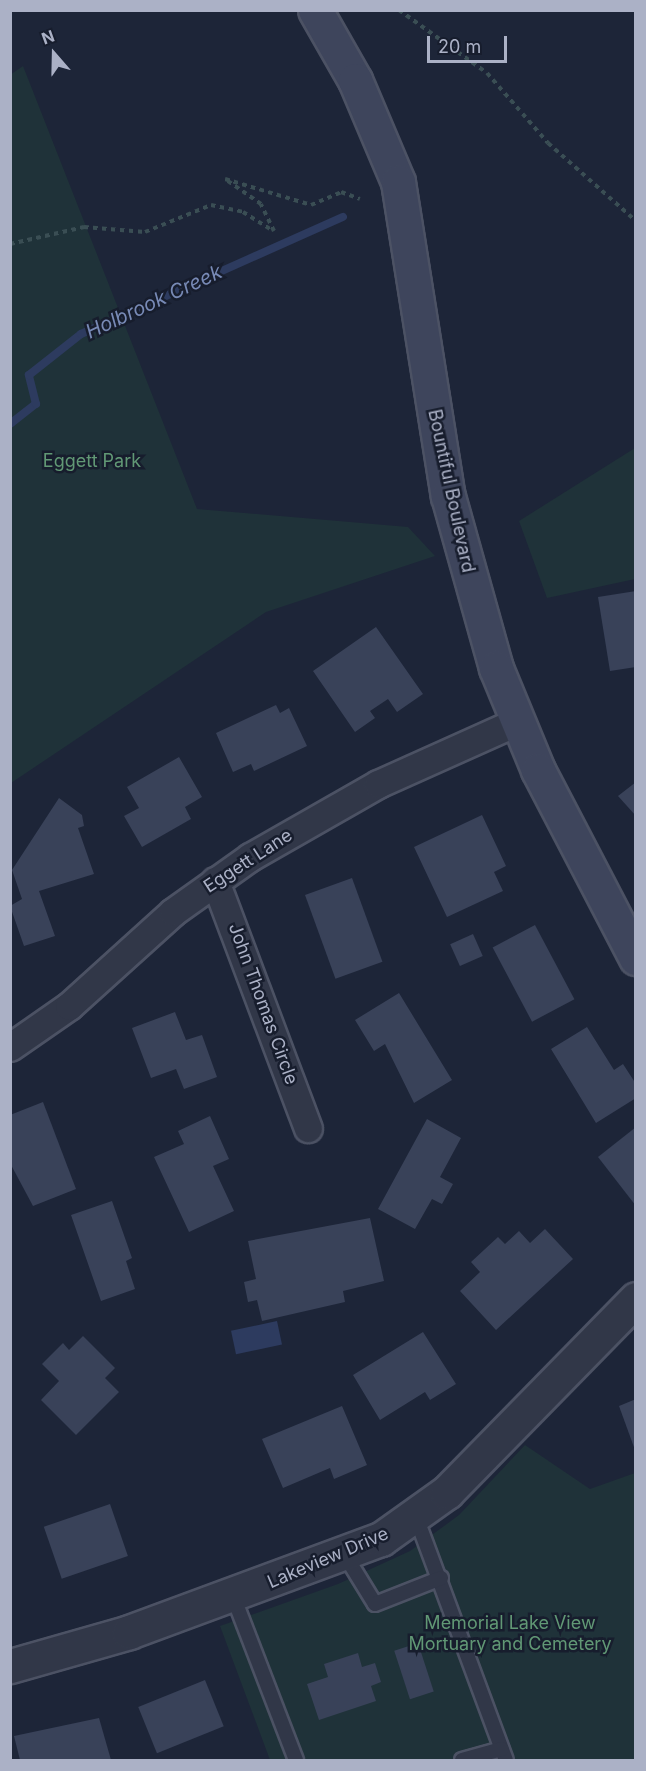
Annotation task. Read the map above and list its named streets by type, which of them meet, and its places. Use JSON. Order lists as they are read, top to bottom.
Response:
{
  "streets": {
    "main road": ["Bountiful Boulevard"],
    "street": ["Eggett Lane", "John Thomas Circle", "Lakeview Drive"]
  },
  "crossings": [
    ["Bountiful Boulevard", "Eggett Lane"],
    ["Eggett Lane", "John Thomas Circle"]
  ],
  "water": ["Holbrook Creek"],
  "parks": ["Eggett Park", "Memorial Lake View Mortuary and Cemetery"],
  "scale_bar": "20 m",
  "north": "top"
}
